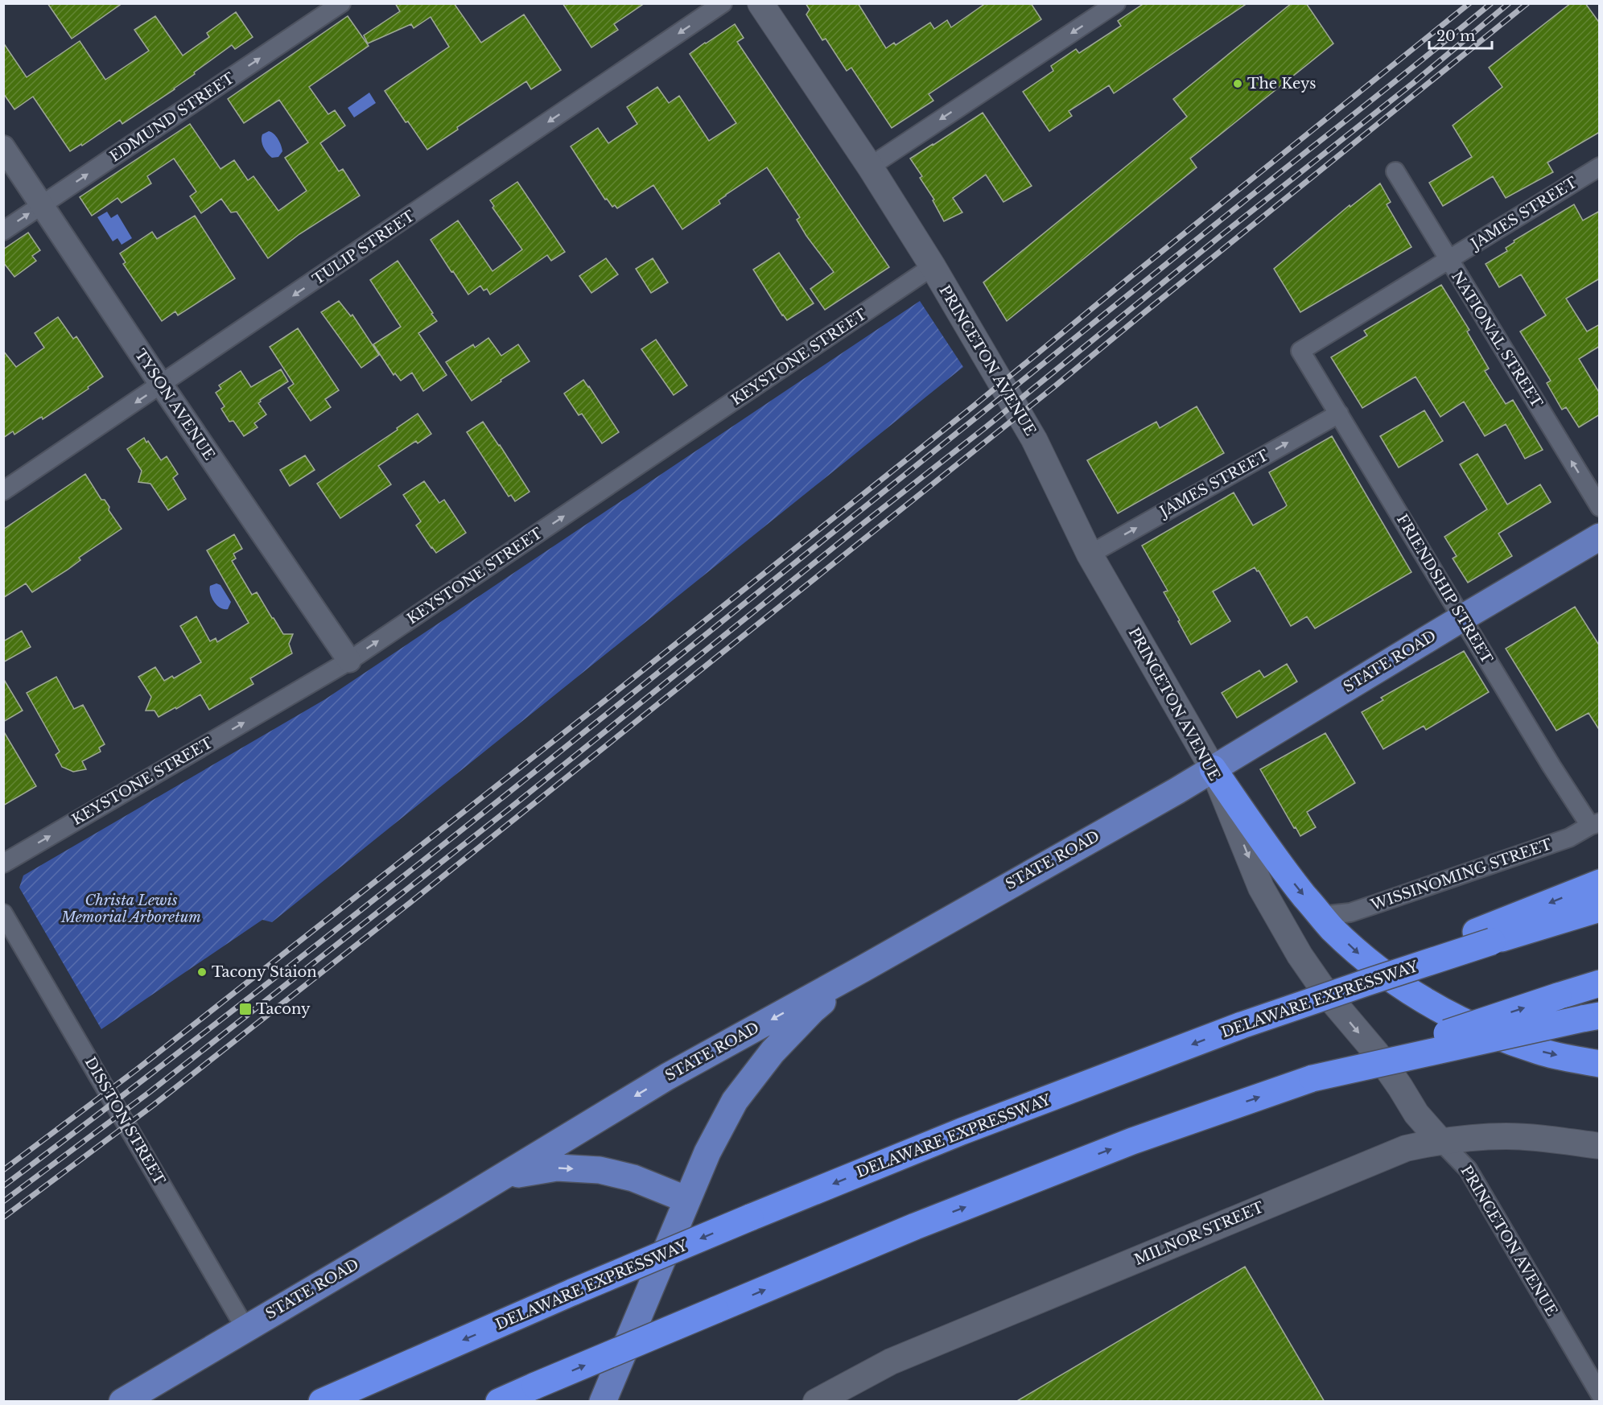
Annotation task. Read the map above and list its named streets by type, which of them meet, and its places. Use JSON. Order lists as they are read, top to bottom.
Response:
{
  "streets": {
    "highway": ["DELAWARE EXPRESSWAY"],
    "main road": ["PRINCETON AVENUE", "STATE ROAD", "MILNOR STREET"],
    "street": [
      "EDMUND STREET",
      "JAMES STREET",
      "TULIP STREET",
      "NATIONAL STREET",
      "KEYSTONE STREET",
      "TYSON AVENUE",
      "FRIENDSHIP STREET",
      "WISSINOMING STREET",
      "DISSTON STREET"
    ]
  },
  "crossings": [
    ["EDMUND STREET", "TYSON AVENUE"],
    ["JAMES STREET", "NATIONAL STREET"],
    ["JAMES STREET", "PRINCETON AVENUE"],
    ["JAMES STREET", "FRIENDSHIP STREET"],
    ["TULIP STREET", "TYSON AVENUE"],
    ["KEYSTONE STREET", "PRINCETON AVENUE"],
    ["KEYSTONE STREET", "TYSON AVENUE"],
    ["PRINCETON AVENUE", "STATE ROAD"],
    ["PRINCETON AVENUE", "MILNOR STREET"],
    ["FRIENDSHIP STREET", "STATE ROAD"],
    ["FRIENDSHIP STREET", "WISSINOMING STREET"],
    ["STATE ROAD", "DISSTON STREET"]
  ],
  "one_way": [
    "EDMUND STREET",
    "JAMES STREET",
    "TULIP STREET",
    "NATIONAL STREET",
    "KEYSTONE STREET"
  ],
  "parks": ["Christa Lewis Memorial Arboretum"],
  "places": {
    "other": ["The Keys", "Tacony Staion"],
    "transit": ["Tacony"]
  },
  "scale_bar": "20 m"
}
